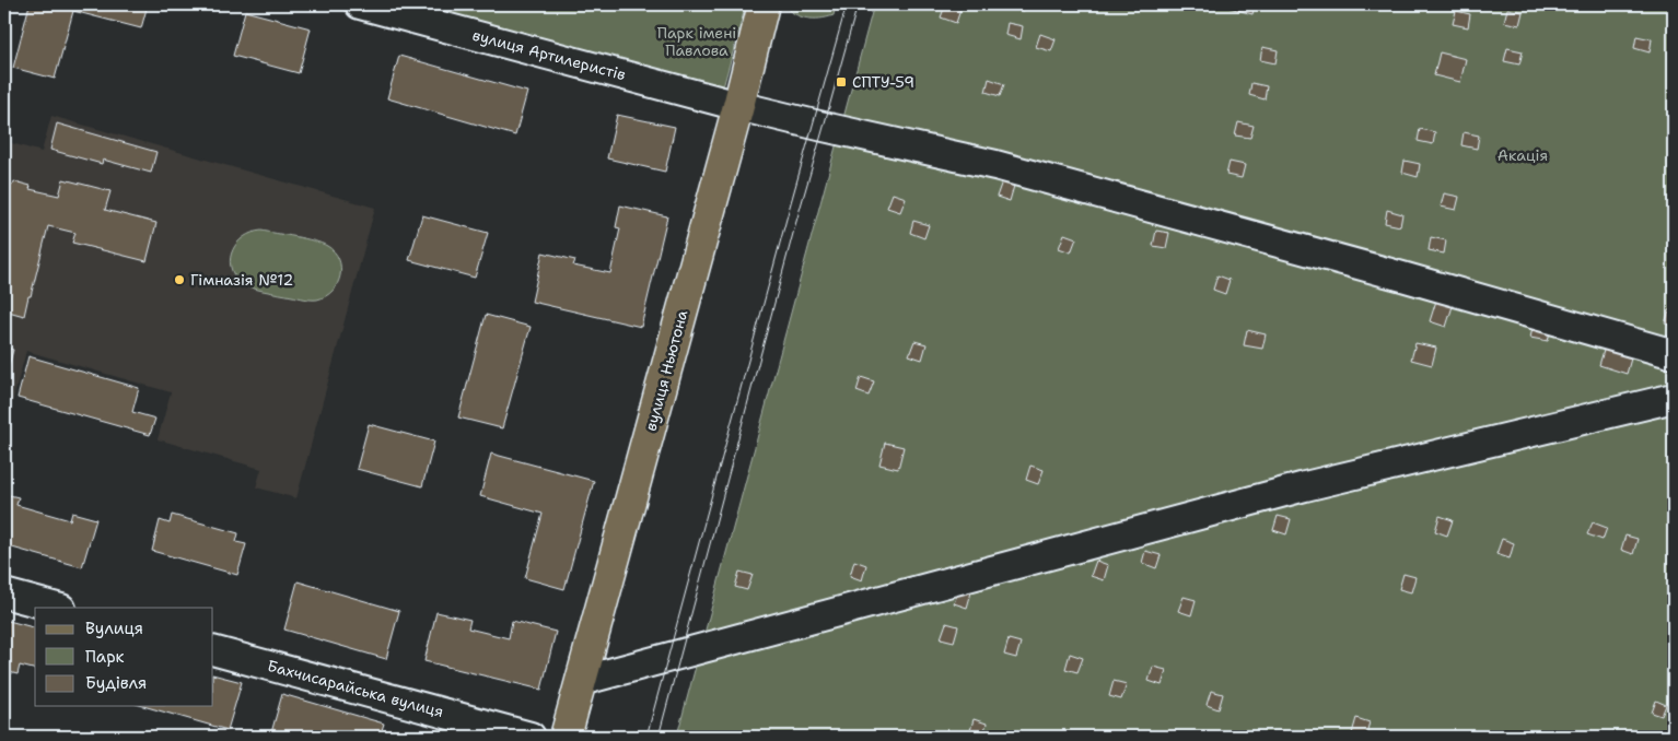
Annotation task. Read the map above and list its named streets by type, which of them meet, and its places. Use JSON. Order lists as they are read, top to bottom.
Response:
{
  "streets": {
    "main road": ["вулиця Ньютона"],
    "street": ["вулиця Артилеристів", "Бахчисарайська вулиця"]
  },
  "crossings": [
    ["вулиця Артилеристів", "вулиця Ньютона"]
  ],
  "parks": ["Парк імені Павлова", "Акація"],
  "places": {
    "transit": ["СПТУ-59"],
    "other": ["Гімназія №12"]
  },
  "legend": ["Вулиця", "Парк", "Будівля"]
}
